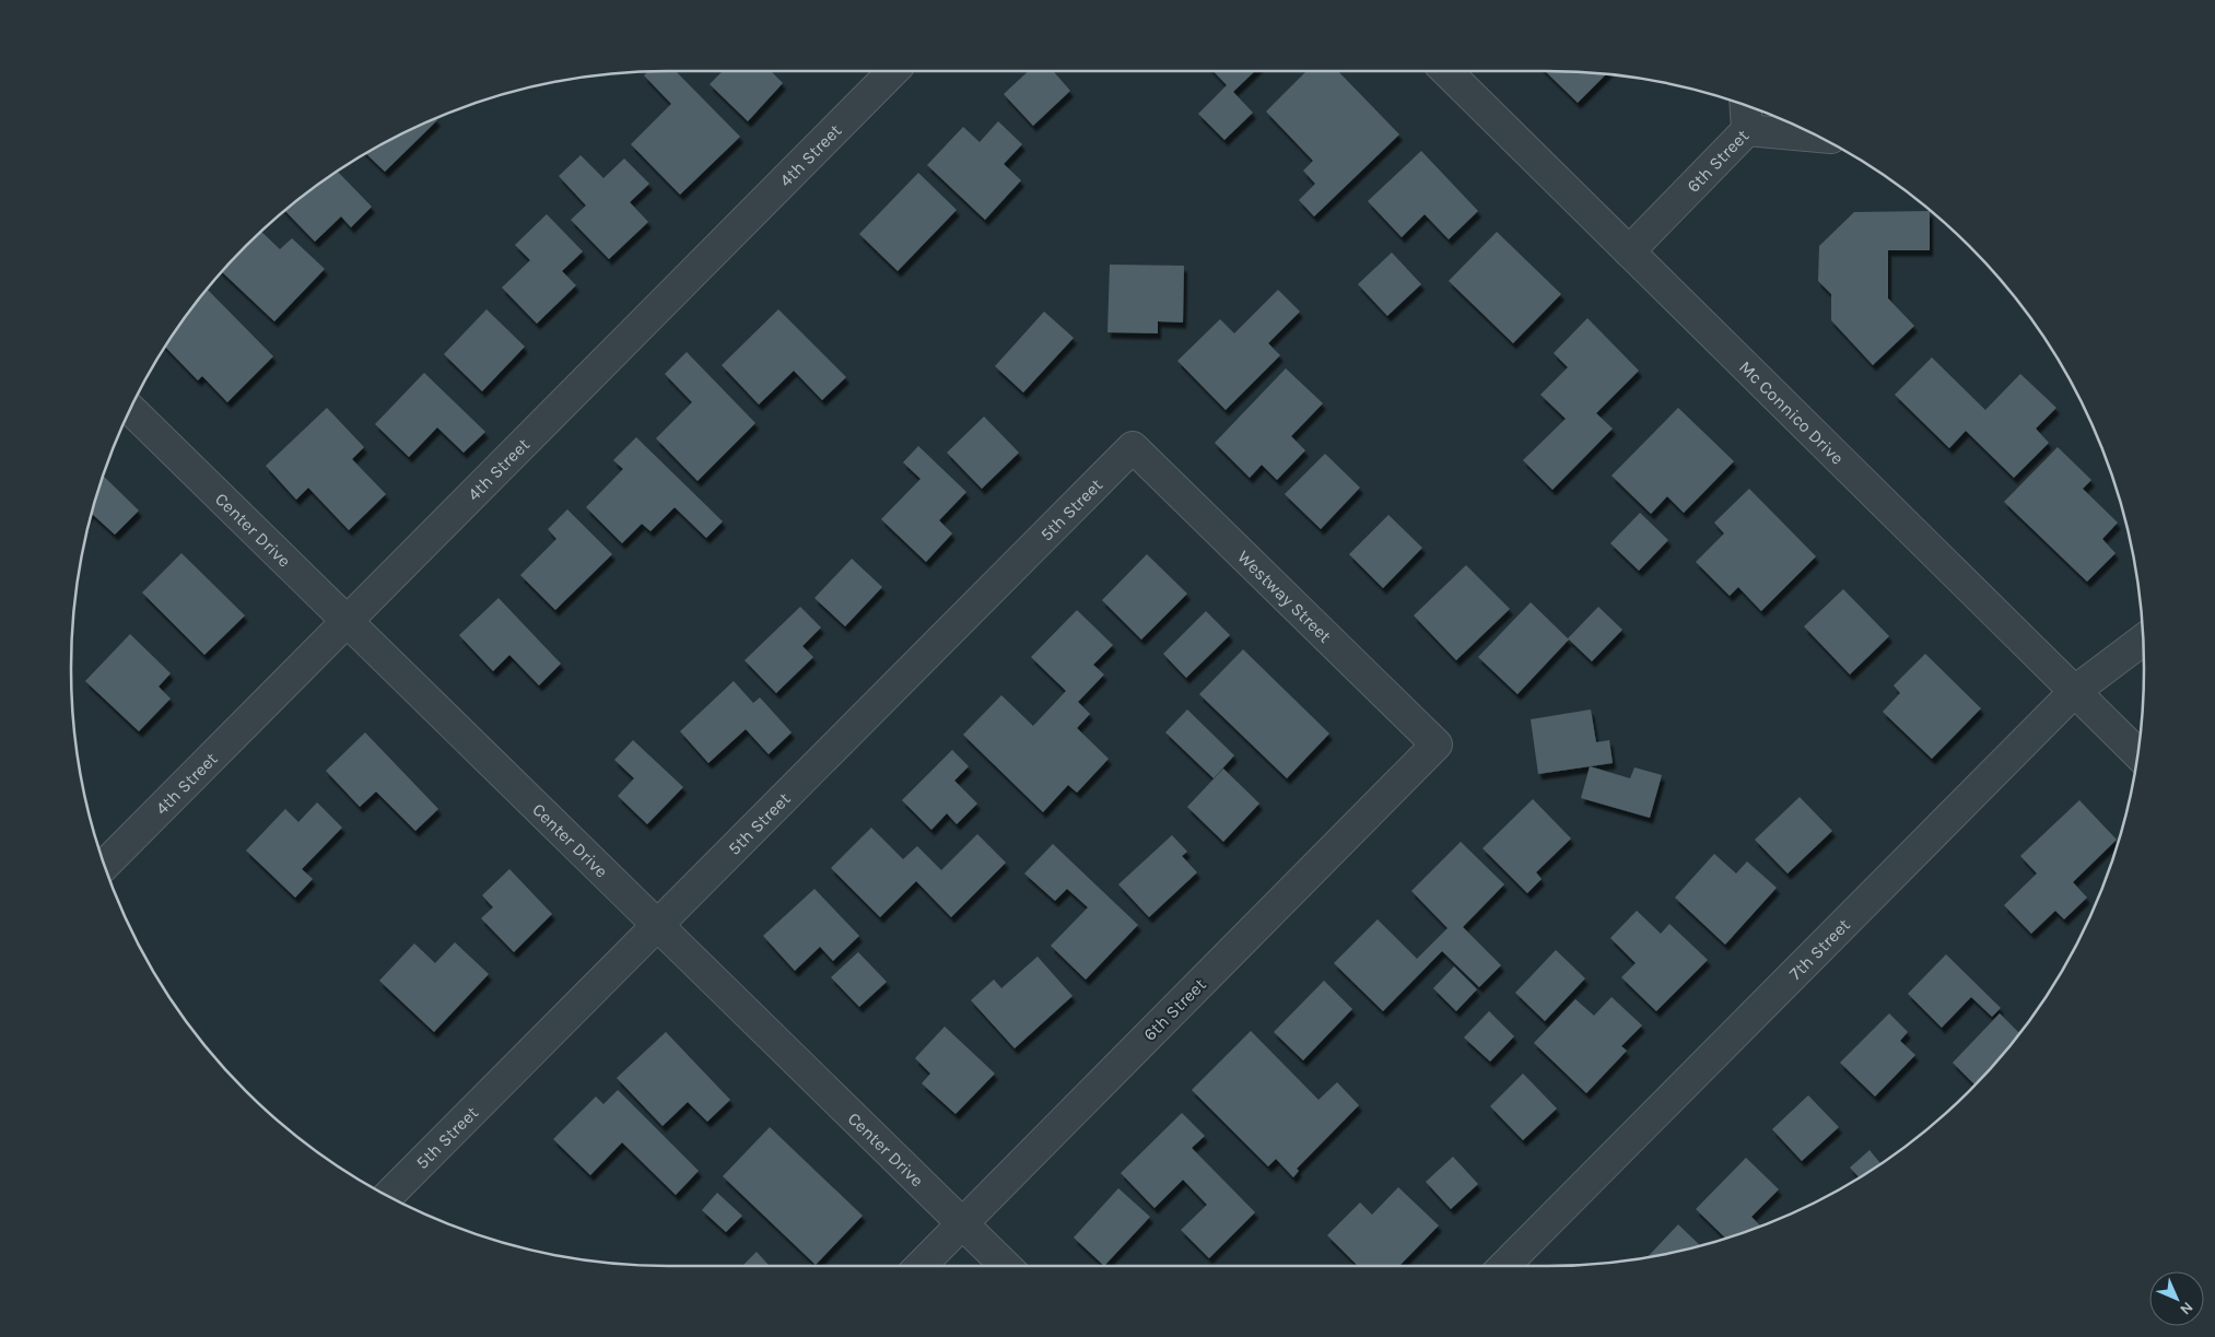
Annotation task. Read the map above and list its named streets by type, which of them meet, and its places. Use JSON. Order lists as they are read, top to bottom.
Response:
{
  "streets": {
    "street": [
      "4th Street",
      "6th Street",
      "Mc Connico Drive",
      "5th Street",
      "Center Drive",
      "Westway Street",
      "7th Street"
    ]
  },
  "crossings": [
    ["4th Street", "Center Drive"],
    ["6th Street", "Mc Connico Drive"],
    ["6th Street", "Center Drive"],
    ["6th Street", "Westway Street"],
    ["Mc Connico Drive", "7th Street"],
    ["5th Street", "Center Drive"],
    ["5th Street", "Westway Street"]
  ],
  "north": "bottom right"
}
